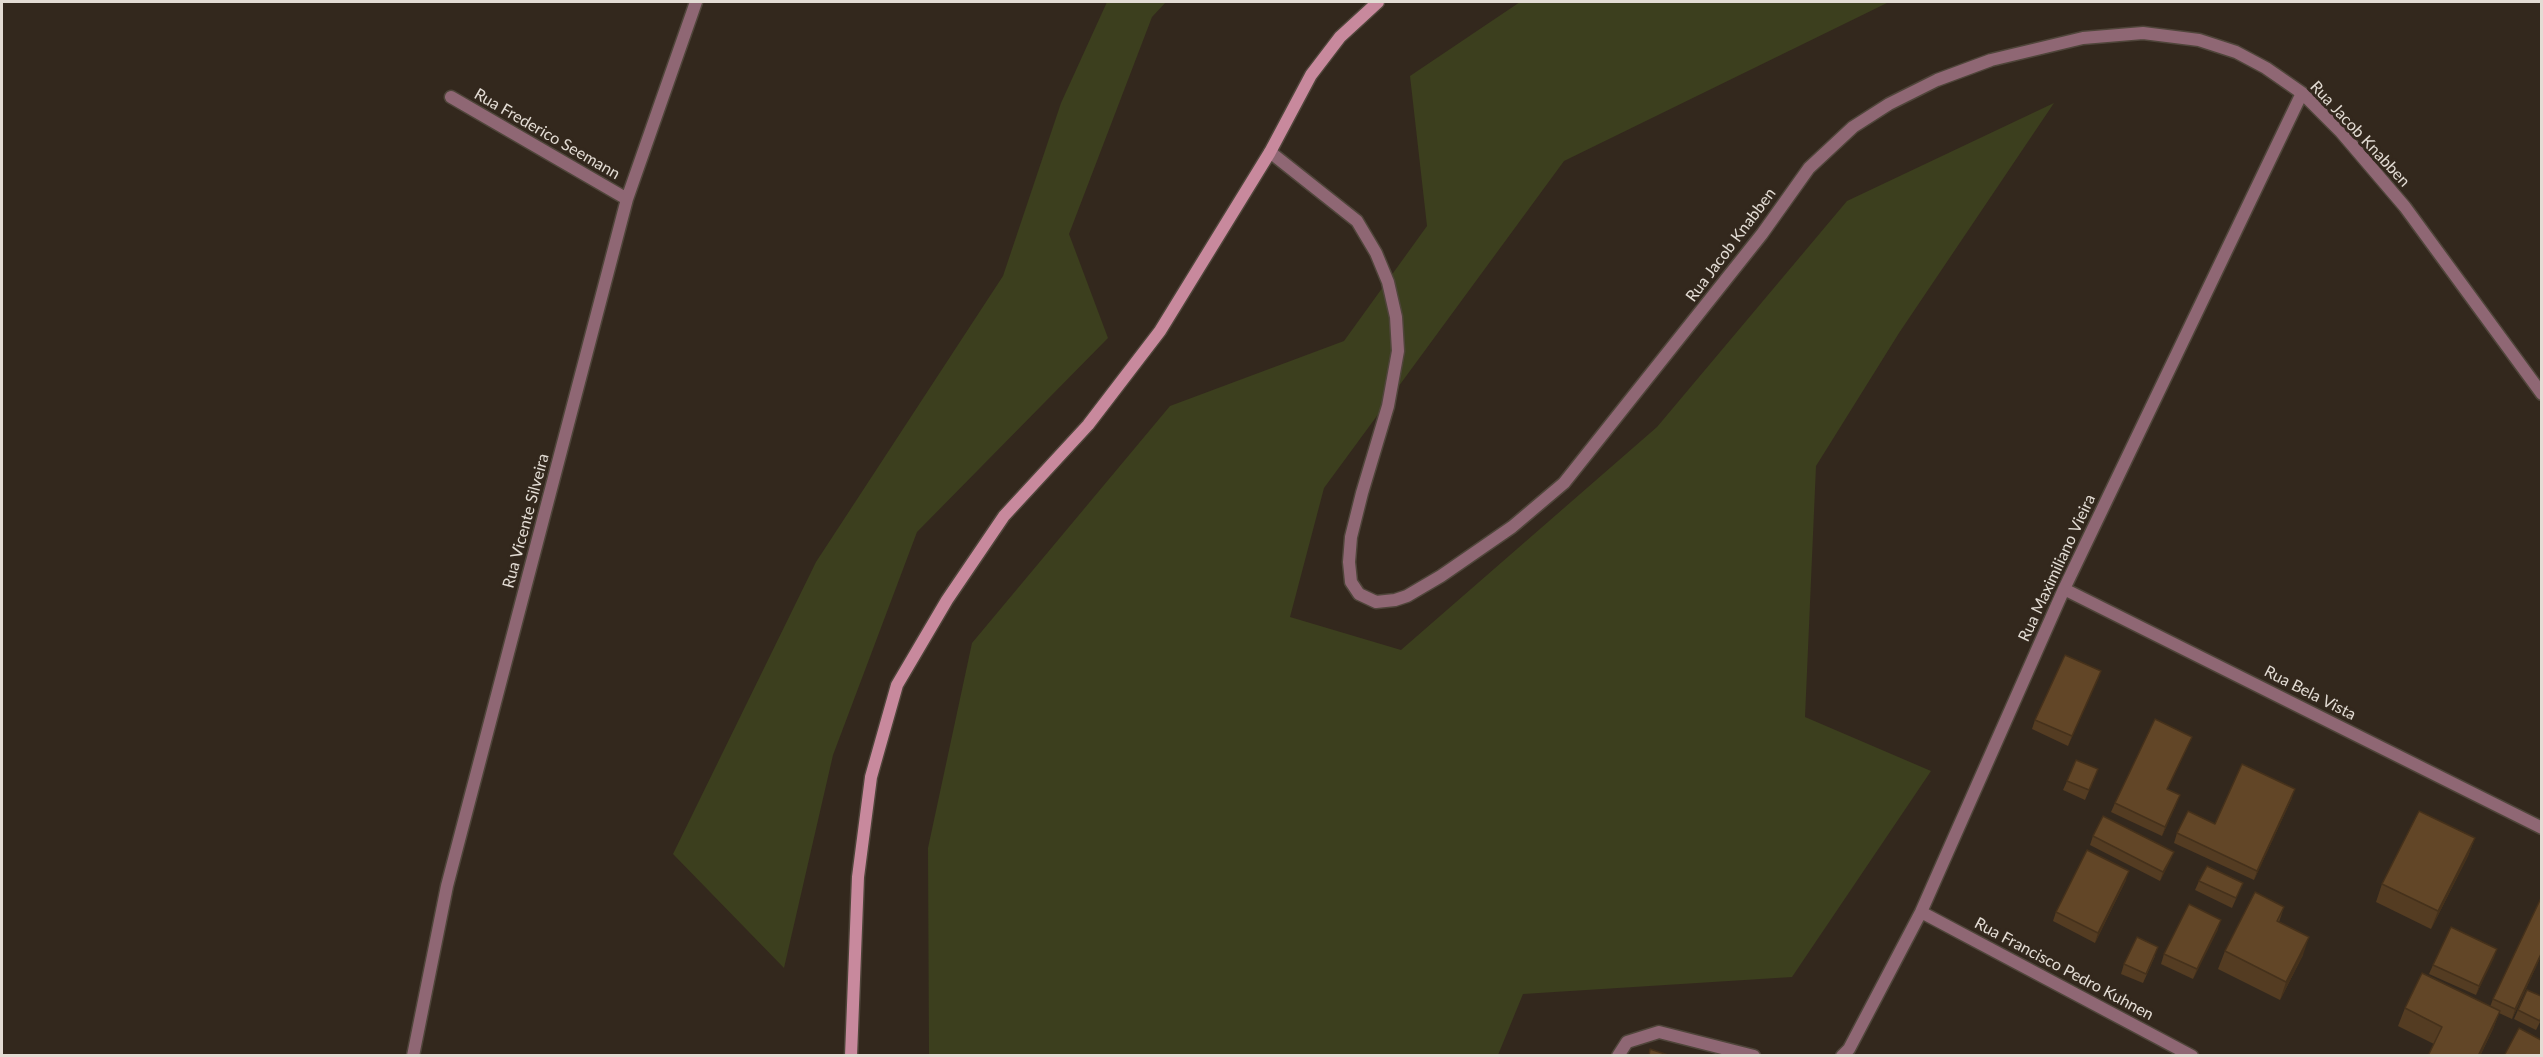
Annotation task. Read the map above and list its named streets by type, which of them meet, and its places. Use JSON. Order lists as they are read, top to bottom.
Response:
{
  "streets": {
    "street": [
      "Rua Frederico Seemann",
      "Rua Jacob Knabben",
      "Rua Vicente Silveira",
      "Rua Maximiliano Vieira",
      "Rua Bela Vista",
      "Rua Francisco Pedro Kuhnen"
    ]
  },
  "crossings": [
    ["Rua Frederico Seemann", "Rua Vicente Silveira"],
    ["Rua Jacob Knabben", "Rua Maximiliano Vieira"],
    ["Rua Maximiliano Vieira", "Rua Bela Vista"],
    ["Rua Maximiliano Vieira", "Rua Francisco Pedro Kuhnen"]
  ]
}
